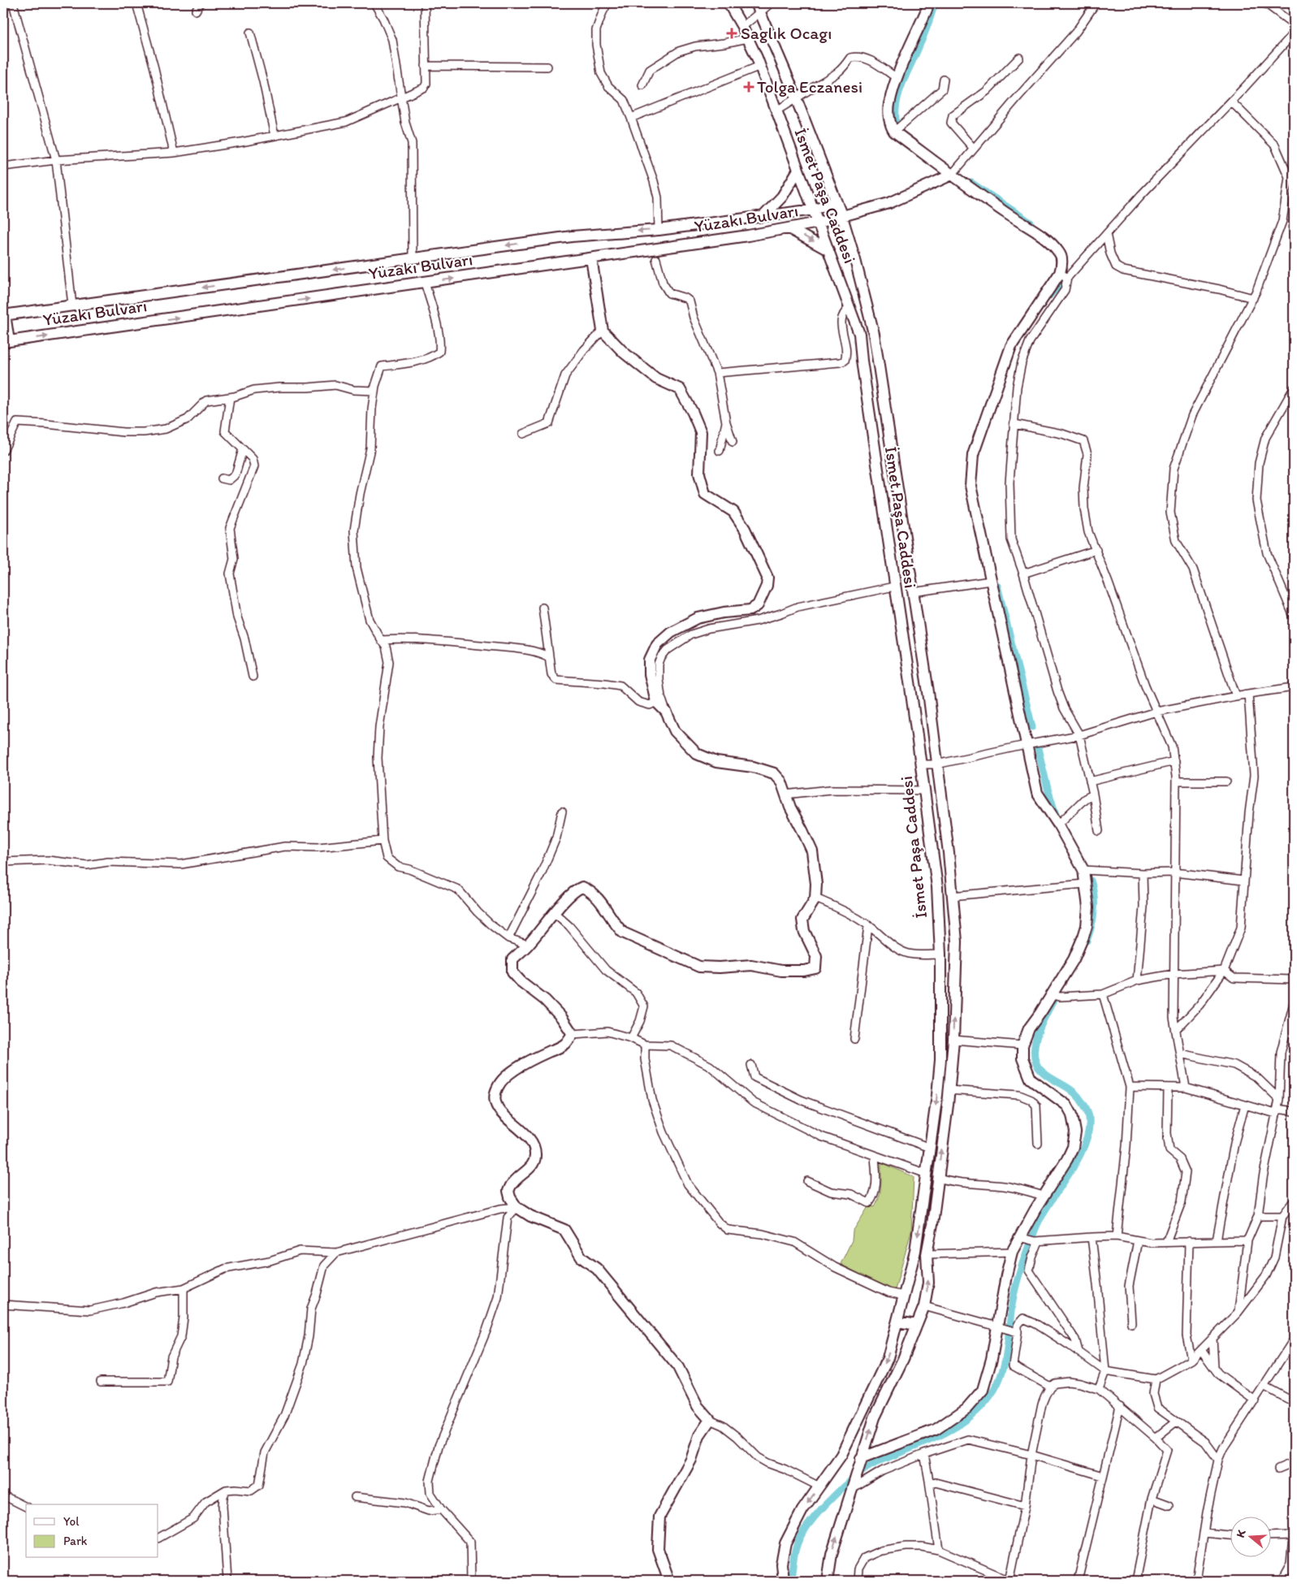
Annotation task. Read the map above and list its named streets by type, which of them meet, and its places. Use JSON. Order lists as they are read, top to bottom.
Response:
{
  "streets": {
    "main road": ["İsmet Paşa Caddesi", "Yüzakı Bulvarı"]
  },
  "crossings": [
    ["İsmet Paşa Caddesi", "Yüzakı Bulvarı"]
  ],
  "places": {
    "health": ["Saglık Ocagı", "Tolga Eczanesi"]
  },
  "legend": ["Yol", "Park"],
  "north": "left"
}
